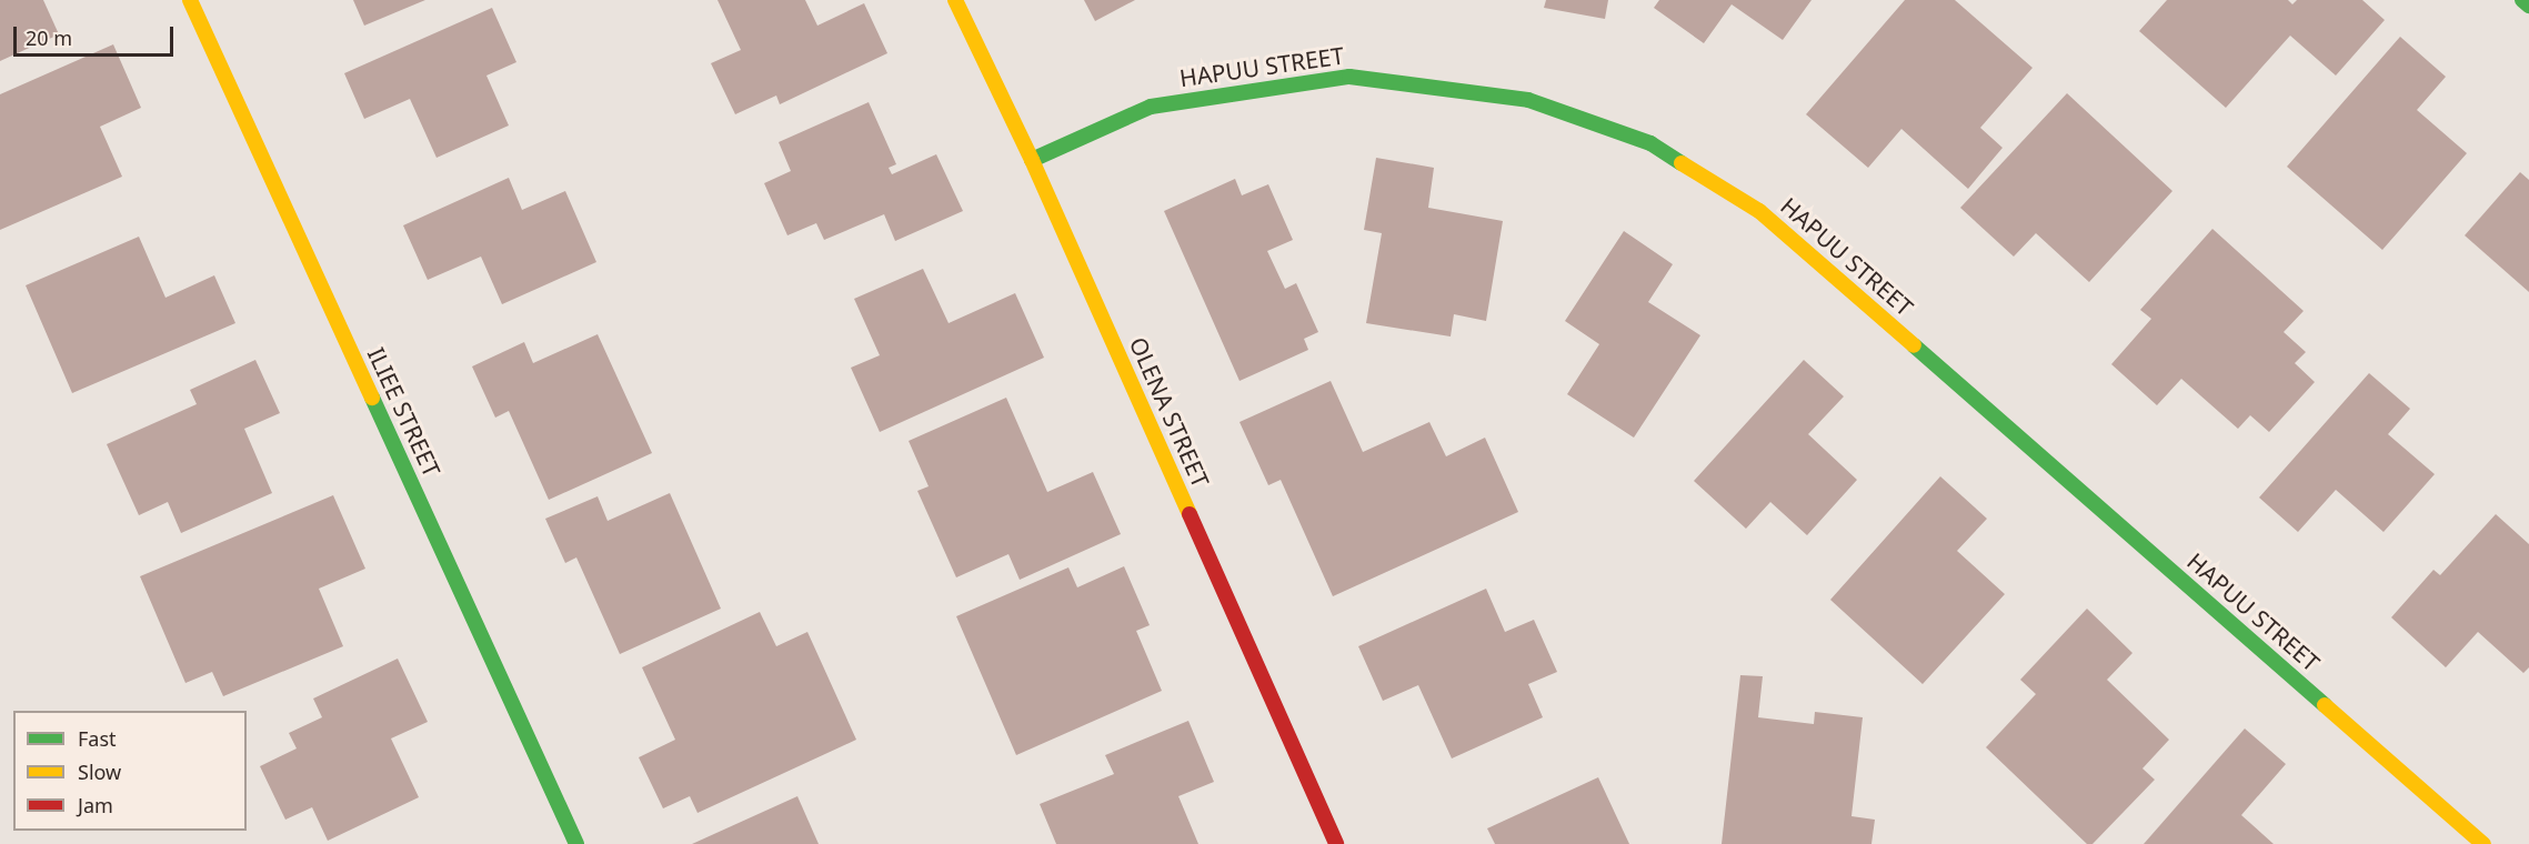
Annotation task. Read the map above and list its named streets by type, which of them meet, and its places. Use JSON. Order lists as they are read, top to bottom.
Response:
{
  "streets": {
    "street": ["HAPUU STREET", "ILIEE STREET", "OLENA STREET"]
  },
  "crossings": [
    ["HAPUU STREET", "OLENA STREET"]
  ],
  "legend": ["Fast", "Slow", "Jam"],
  "scale_bar": "20 m"
}
